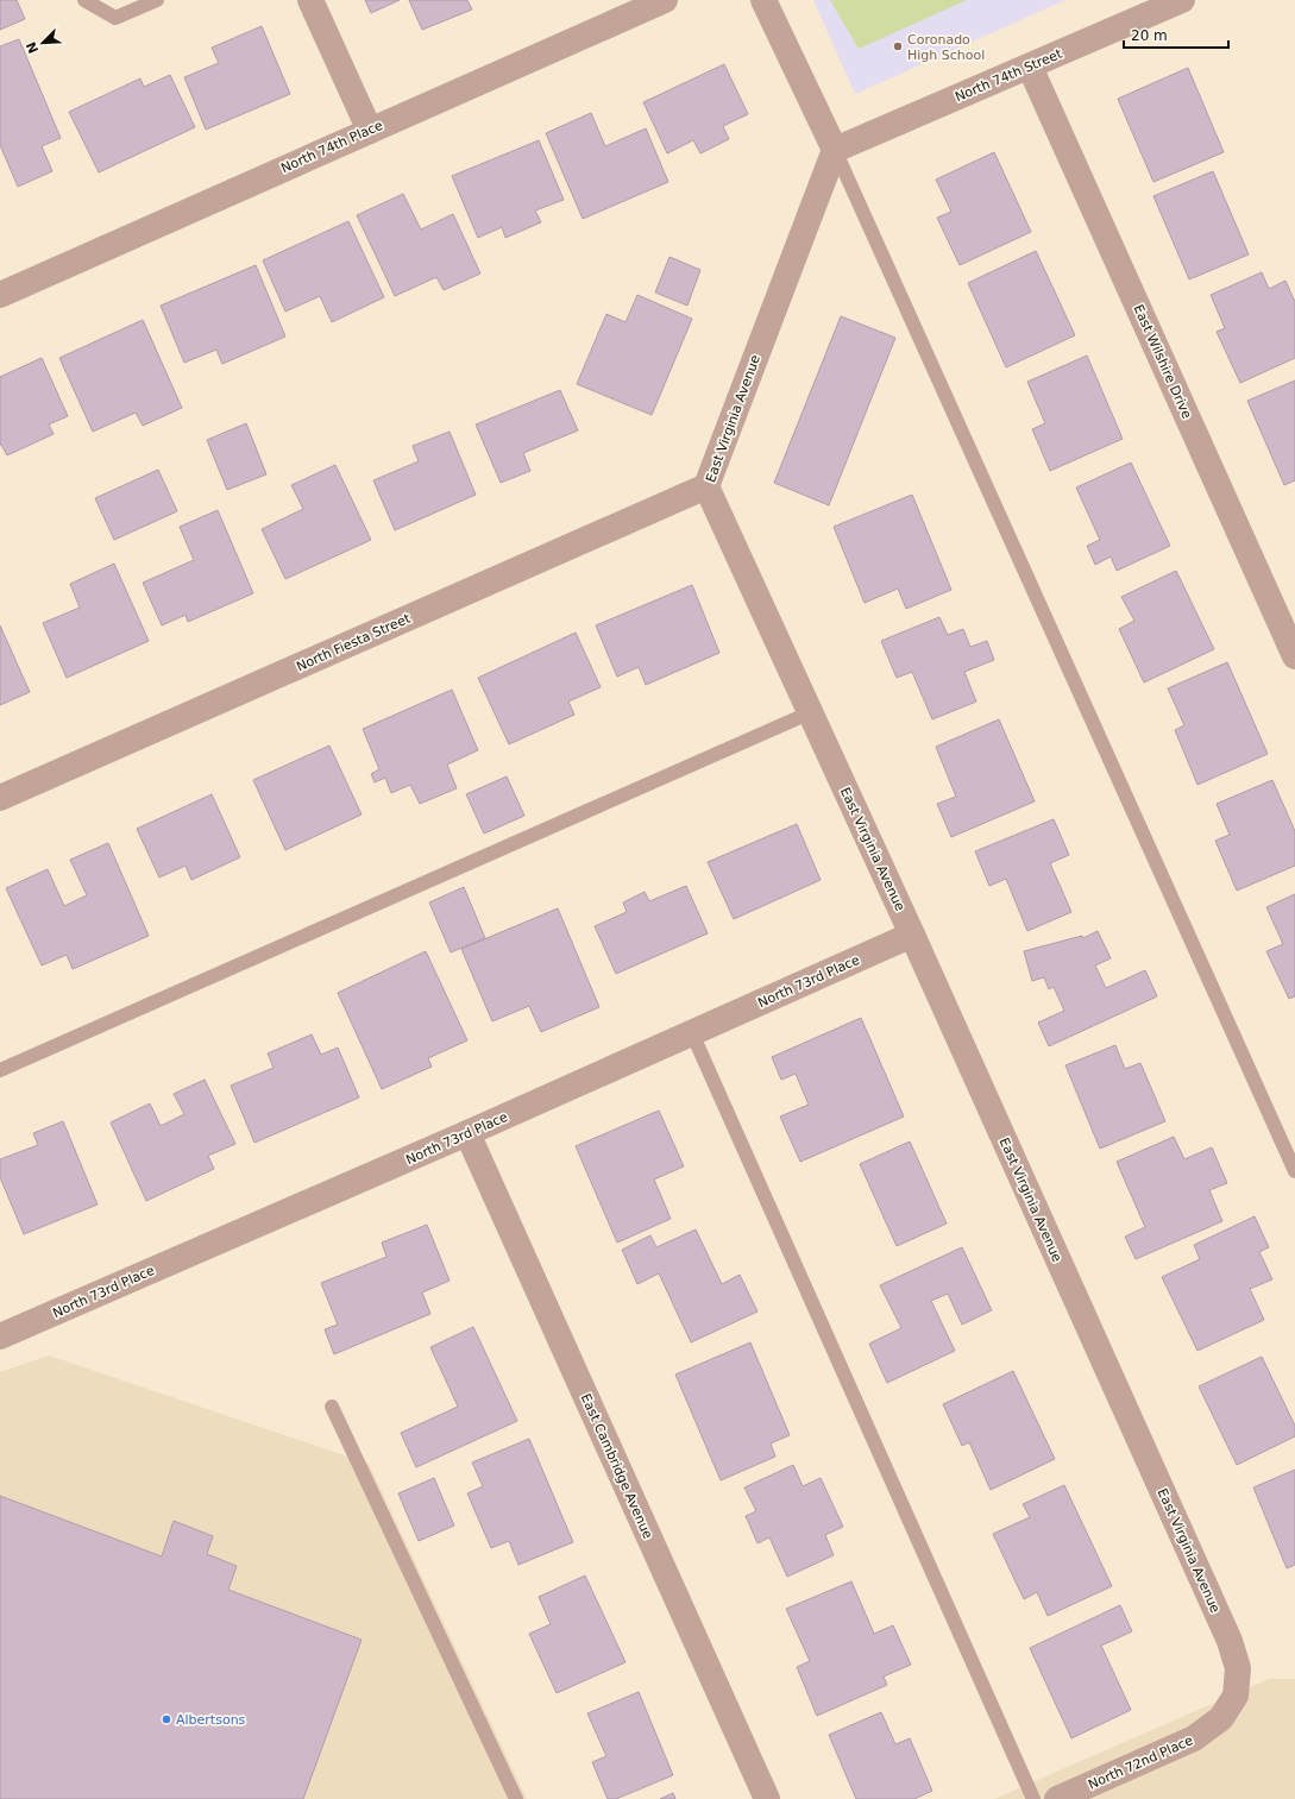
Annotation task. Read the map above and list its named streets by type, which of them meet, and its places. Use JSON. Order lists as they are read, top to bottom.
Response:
{
  "streets": {
    "street": [
      "North 74th Street",
      "North 74th Place",
      "East Wilshire Drive",
      "East Virginia Avenue",
      "North Fiesta Street",
      "North 73rd Place",
      "East Cambridge Avenue",
      "North 72nd Place"
    ]
  },
  "crossings": [
    ["North 74th Street", "East Wilshire Drive"],
    ["North 74th Street", "East Virginia Avenue"],
    ["East Virginia Avenue", "North Fiesta Street"],
    ["East Virginia Avenue", "North 73rd Place"],
    ["East Virginia Avenue", "North 72nd Place"],
    ["North 73rd Place", "East Cambridge Avenue"]
  ],
  "places": ["Coronado High School", "Albertsons"],
  "scale_bar": "20 m",
  "north": "bottom left"
}
